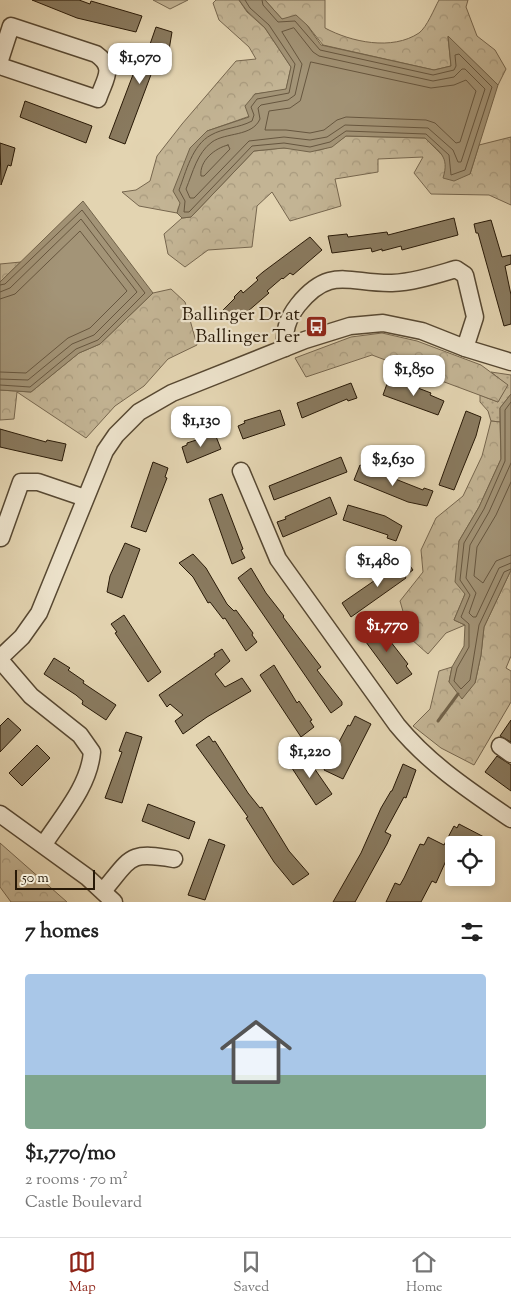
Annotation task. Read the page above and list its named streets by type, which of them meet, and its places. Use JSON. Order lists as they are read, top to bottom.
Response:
{
  "places": {
    "bus stop": ["Ballinger Dr at Ballinger Ter"]
  },
  "scale_bar": "50 m",
  "page": {
    "price": [
      "$1,070",
      "$1,850",
      "$1,130",
      "$2,630",
      "$1,480",
      "$1,770",
      "$1,220"
    ],
    "scale": "50 m",
    "heading": "7 homes",
    "list": [
      {
        "name": "$1,770/mo",
        "note": "2 rooms · 70 m² · Castle Boulevard"
      }
    ],
    "tabs": ["Map", "Saved", "Home"]
  }
}
